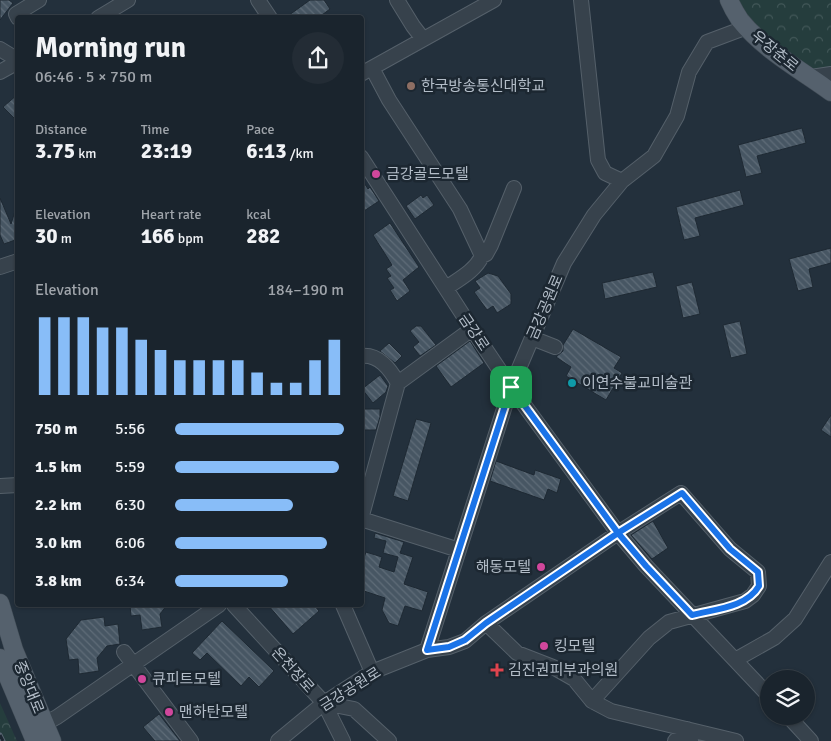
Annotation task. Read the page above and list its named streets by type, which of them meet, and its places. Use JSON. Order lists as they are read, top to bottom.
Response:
{
  "streets": {
    "main road": ["우장춘로", "중앙대로"],
    "street": ["금강공원로", "금강로", "온천장로"]
  },
  "crossings": [
    ["우장춘로", "금강공원로"],
    ["금강공원로", "금강로"],
    ["금강공원로", "온천장로"]
  ],
  "places": {
    "other": [
      "한국방송통신대학교",
      "금강골드모텔",
      "이연수불교미술관",
      "해동모텔",
      "킹모텔",
      "큐피트모텔",
      "맨하탄모텔"
    ],
    "health": ["김진권피부과의원"]
  },
  "page": {
    "heading": ["Morning run", "06:46 · 5 × 750 m"],
    "stats": [
      ["Distance", "3.75 km"],
      ["Time", "23:19"],
      ["Pace", "6:13 /km"],
      ["Elevation", "30 m"],
      ["Heart rate", "166 bpm"],
      ["kcal", "282"]
    ],
    "chart": ["Elevation", "184–190 m"],
    "list": [
      {
        "name": "750 m",
        "note": "5:56"
      },
      {
        "name": "1.5 km",
        "note": "5:59"
      },
      {
        "name": "2.2 km",
        "note": "6:30"
      },
      {
        "name": "3.0 km",
        "note": "6:06"
      },
      {
        "name": "3.8 km",
        "note": "6:34"
      }
    ]
  }
}
